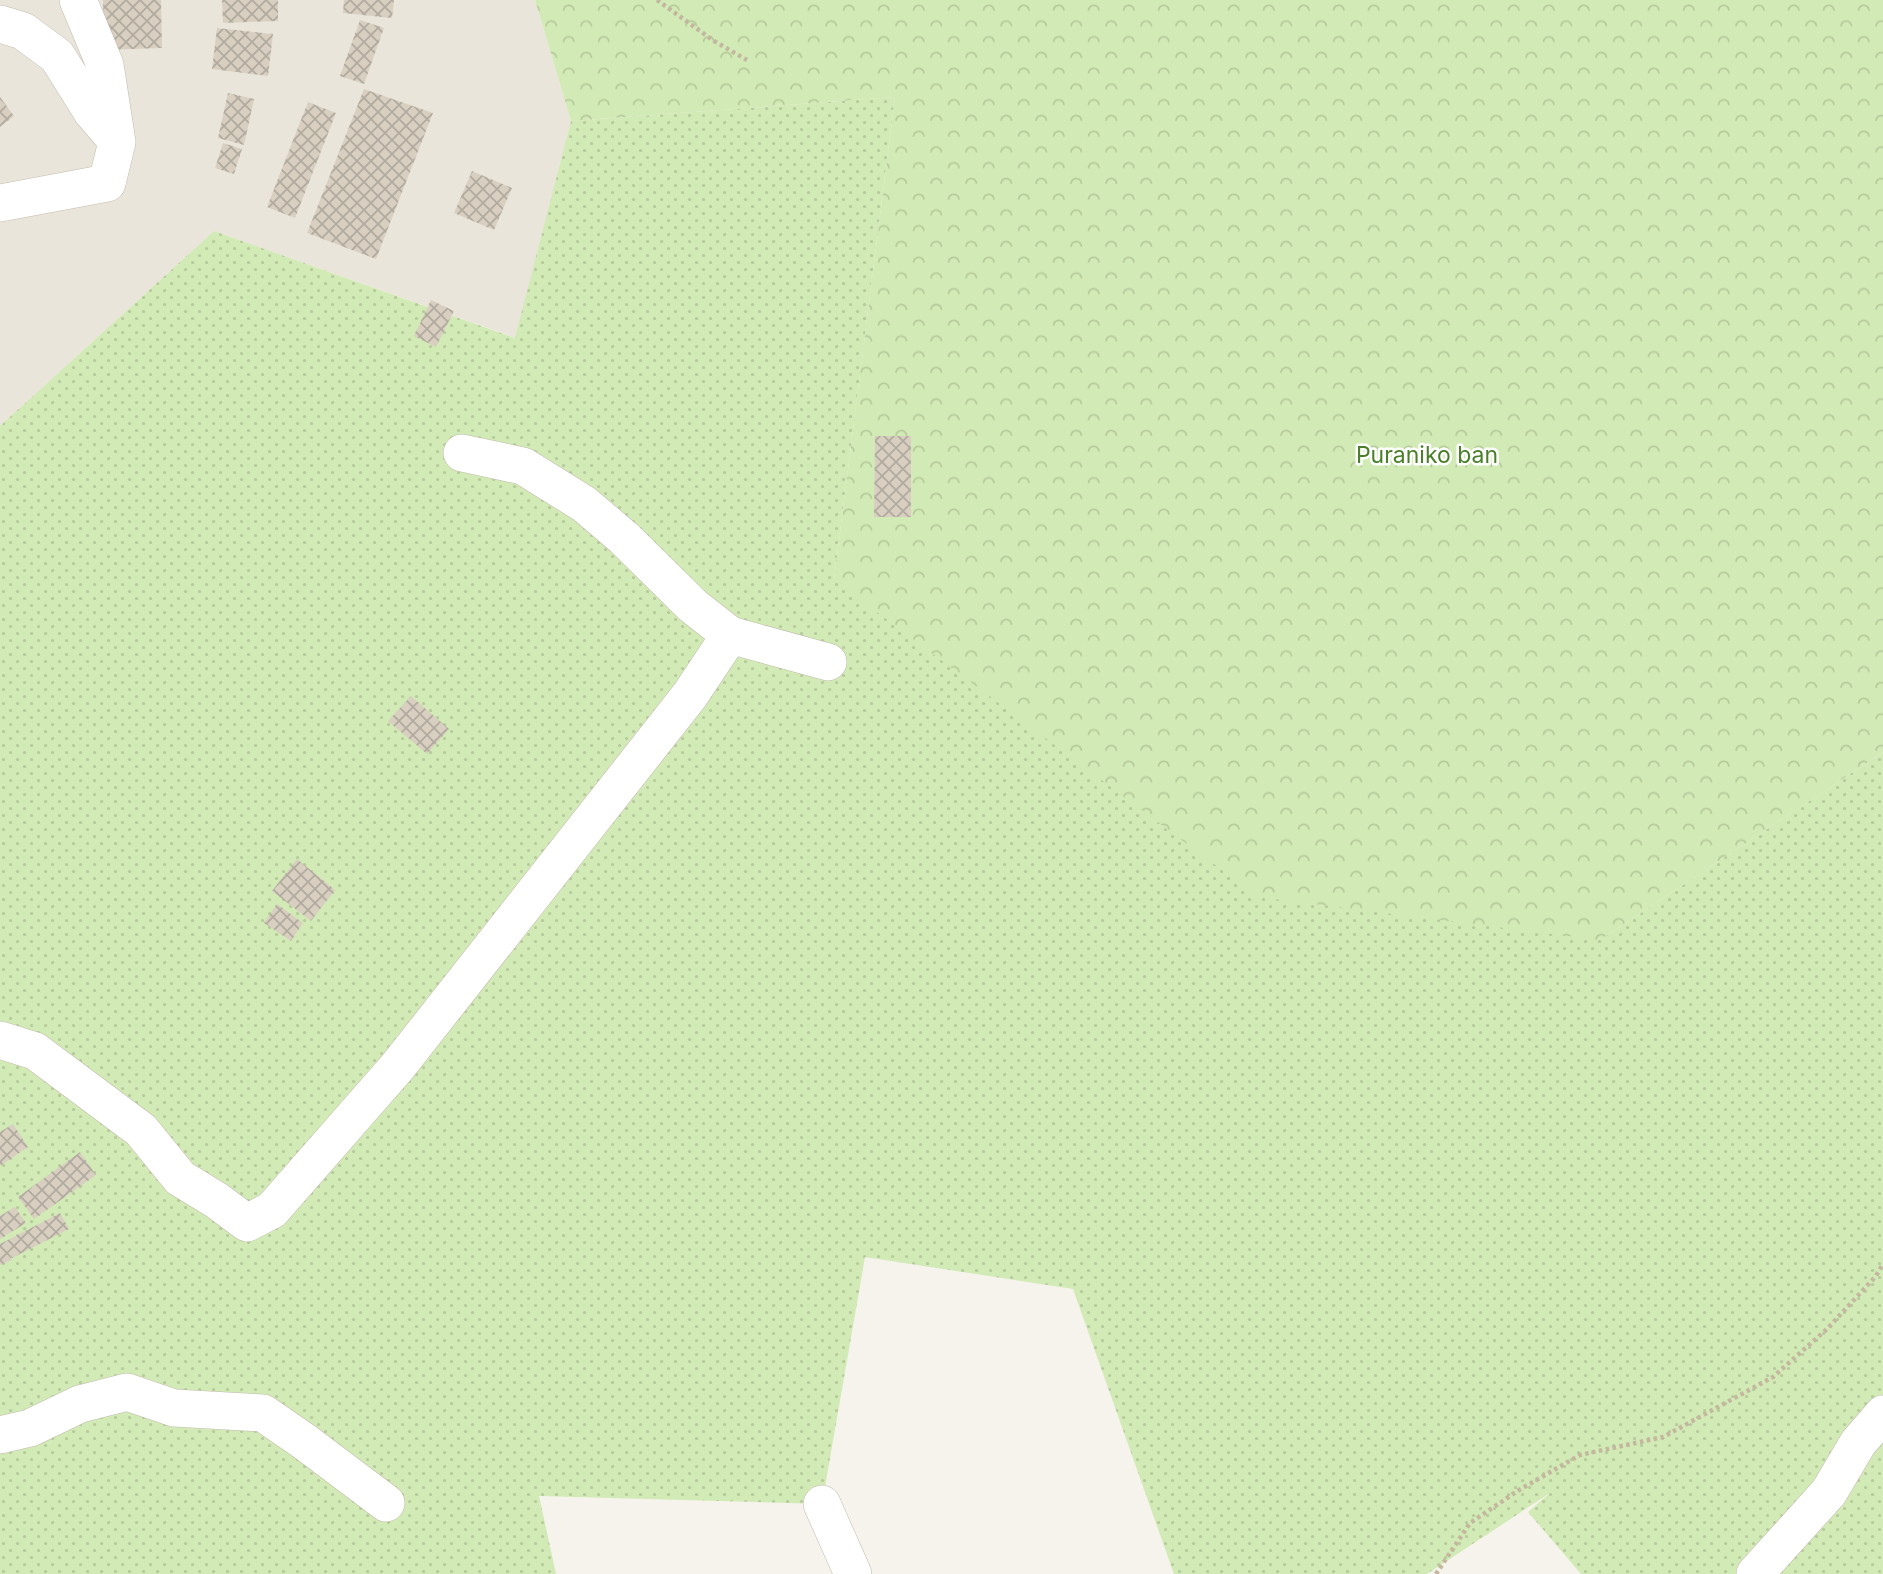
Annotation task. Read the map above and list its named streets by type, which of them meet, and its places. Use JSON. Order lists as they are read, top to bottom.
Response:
{
  "parks": ["Puraniko ban"]
}
